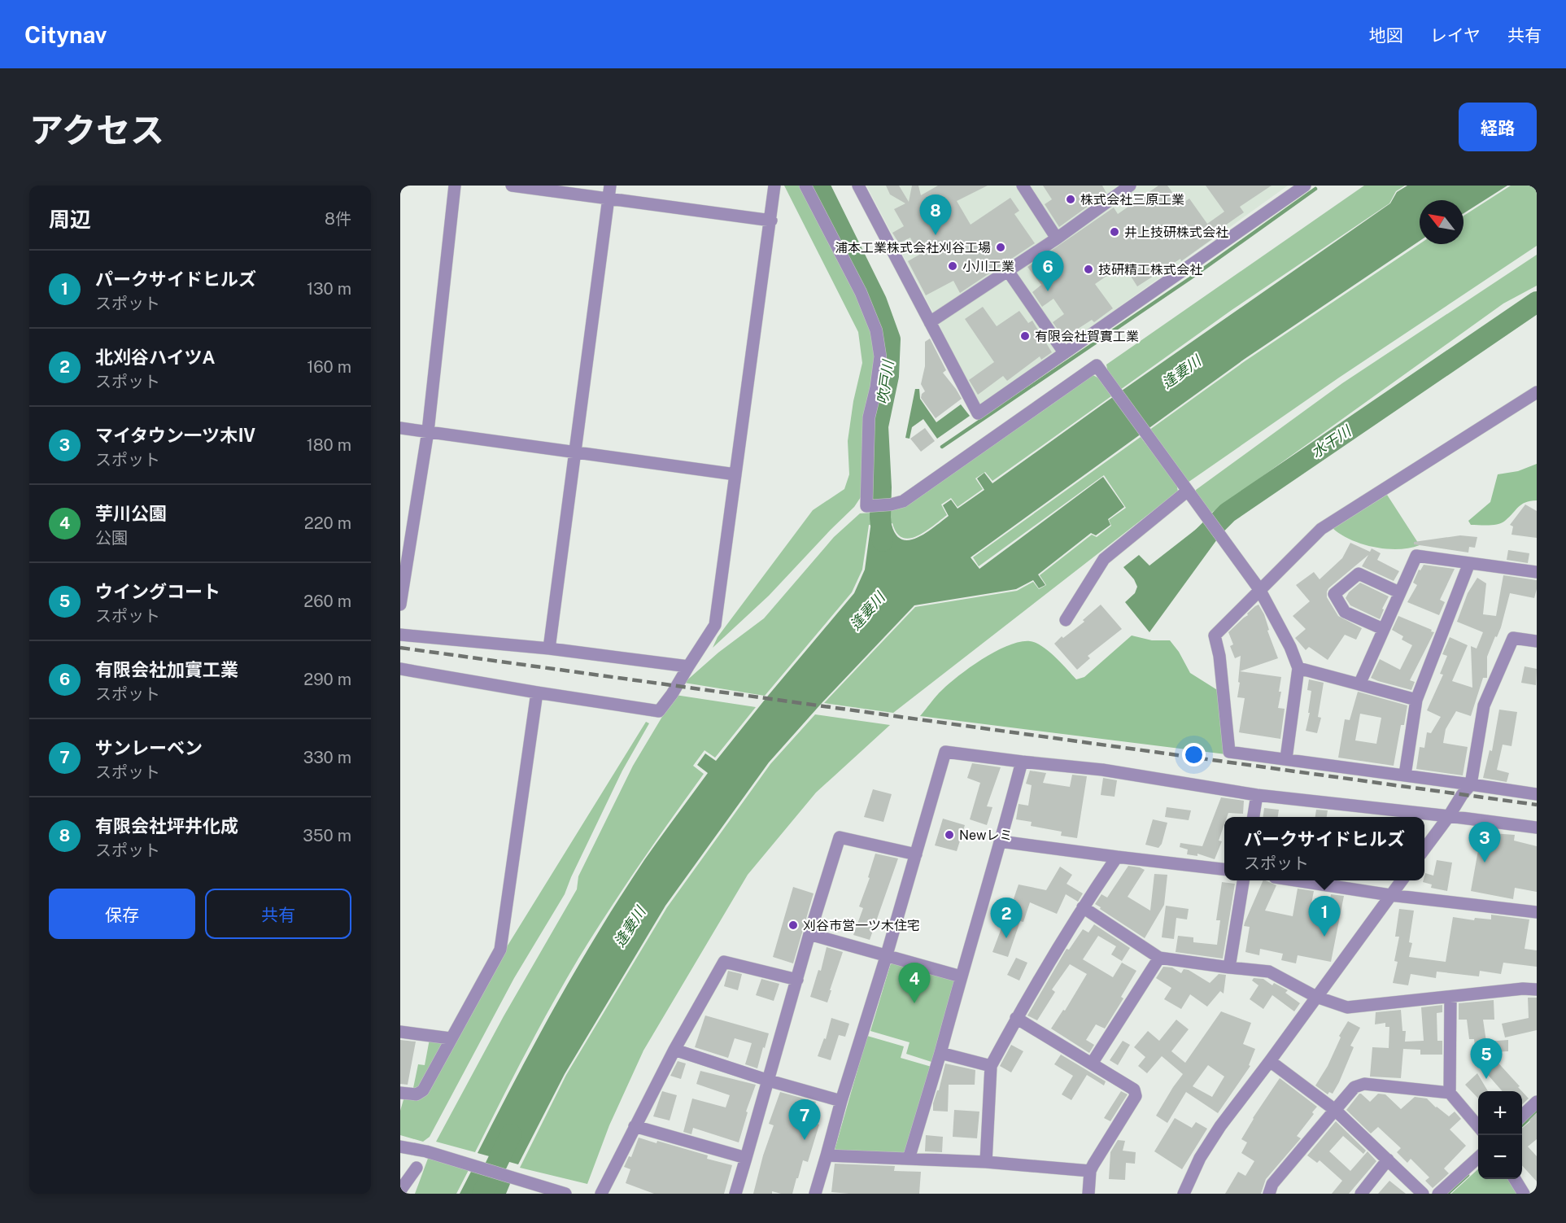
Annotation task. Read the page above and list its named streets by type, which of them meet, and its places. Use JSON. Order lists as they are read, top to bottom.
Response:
{
  "water": ["逢妻川", "吹戸川", "水干川"],
  "places": [
    "株式会社三原工業",
    "井上技研株式会社",
    "浦本工業株式会社刈谷工場",
    "小川工業",
    "技研精工株式会社",
    "有限会社賀實工業",
    "Newレミ",
    "刈谷市営一ツ木住宅"
  ],
  "north": "top left",
  "page": {
    "header": "Citynav",
    "nav": ["地図", "レイヤ", "共有"],
    "title": "アクセス",
    "buttons": [
      "経路",
      ["保存", "共有"]
    ],
    "heading": ["周辺", "8件"],
    "pins": [
      "8",
      "6",
      "3",
      "1",
      "2",
      "4",
      "5",
      "7"
    ],
    "list": [
      {
        "mark": "1",
        "name": "パークサイドヒルズ",
        "note": "スポット",
        "value": "130 m"
      },
      {
        "mark": "2",
        "name": "北刈谷ハイツA",
        "note": "スポット",
        "value": "160 m"
      },
      {
        "mark": "3",
        "name": "マイタウン一ツ木Ⅳ",
        "note": "スポット",
        "value": "180 m"
      },
      {
        "mark": "4",
        "name": "芋川公園",
        "note": "公園",
        "value": "220 m"
      },
      {
        "mark": "5",
        "name": "ウイングコート",
        "note": "スポット",
        "value": "260 m"
      },
      {
        "mark": "6",
        "name": "有限会社加實工業",
        "note": "スポット",
        "value": "290 m"
      },
      {
        "mark": "7",
        "name": "サンレーベン",
        "note": "スポット",
        "value": "330 m"
      },
      {
        "mark": "8",
        "name": "有限会社坪井化成",
        "note": "スポット",
        "value": "350 m"
      }
    ],
    "popup": ["パークサイドヒルズ", "スポット"],
    "map_buttons": ["+", "−"]
  }
}
